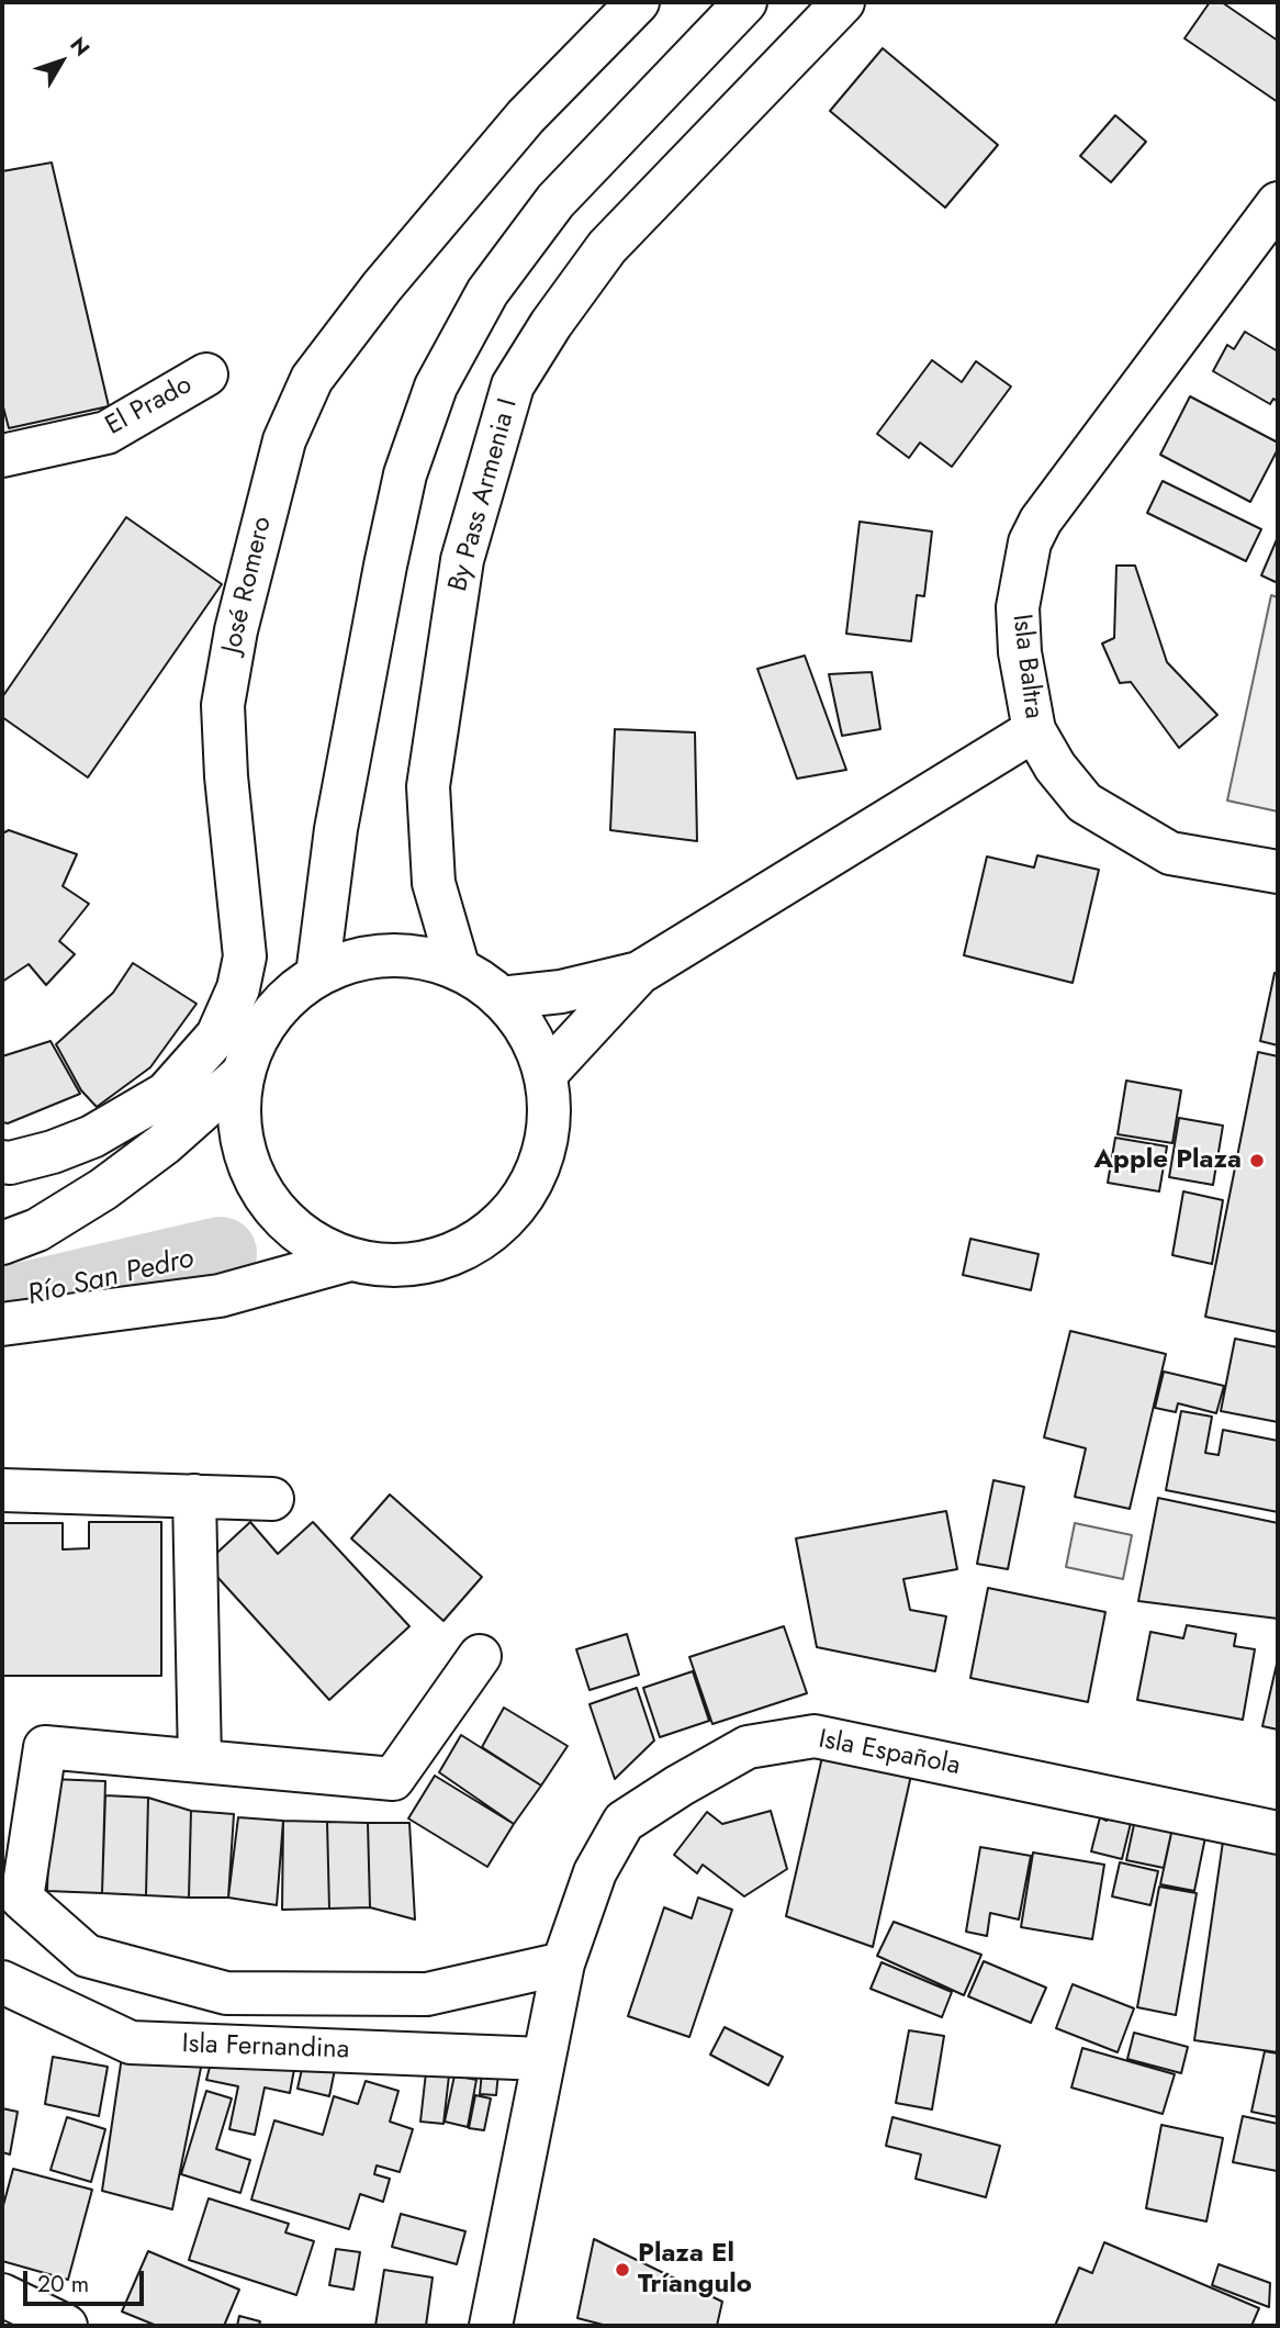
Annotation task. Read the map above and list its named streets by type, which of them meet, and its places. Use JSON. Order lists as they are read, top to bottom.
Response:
{
  "streets": {
    "street": [
      "El Prado",
      "By Pass Armenia I",
      "José Romero",
      "Isla Baltra",
      "Isla Española",
      "Isla Fernandina"
    ]
  },
  "crossings": [
    ["Isla Española", "Isla Fernandina"]
  ],
  "water": ["Río San Pedro"],
  "places": ["Apple Plaza", "Plaza El Tríangulo"],
  "scale_bar": "20 m",
  "north": "top right"
}
